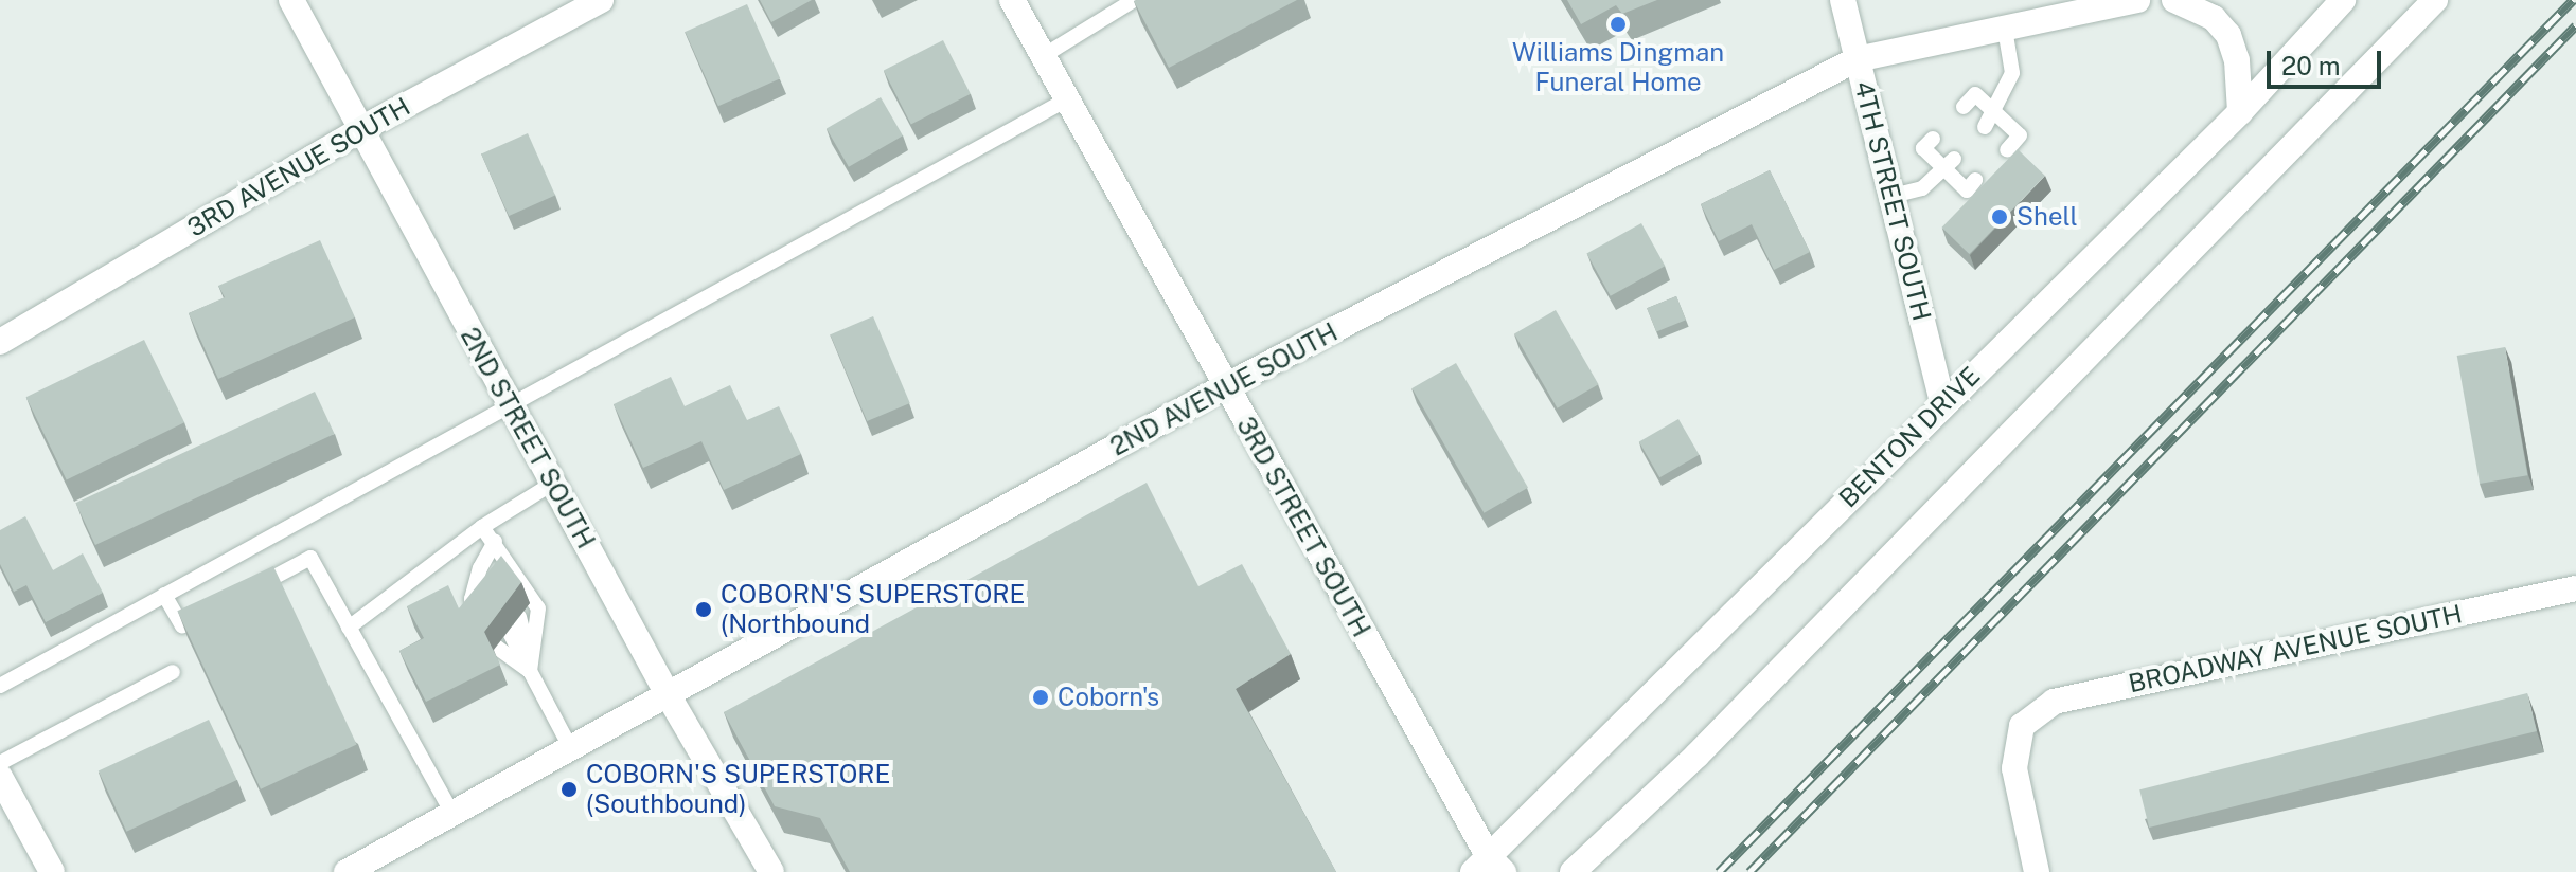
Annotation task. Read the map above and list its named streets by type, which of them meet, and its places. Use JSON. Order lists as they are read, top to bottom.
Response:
{
  "streets": {
    "street": [
      "3RD AVENUE SOUTH",
      "4TH STREET SOUTH",
      "2ND AVENUE SOUTH",
      "BENTON DRIVE",
      "2ND STREET SOUTH",
      "3RD STREET SOUTH",
      "BROADWAY AVENUE SOUTH"
    ]
  },
  "crossings": [
    ["3RD AVENUE SOUTH", "2ND STREET SOUTH"],
    ["4TH STREET SOUTH", "2ND AVENUE SOUTH"],
    ["4TH STREET SOUTH", "BENTON DRIVE"],
    ["2ND AVENUE SOUTH", "2ND STREET SOUTH"],
    ["2ND AVENUE SOUTH", "3RD STREET SOUTH"],
    ["BENTON DRIVE", "3RD STREET SOUTH"]
  ],
  "places": [
    "Williams Dingman Funeral Home",
    "Shell",
    "COBORN'S SUPERSTORE (Northbound",
    "Coborn's",
    "COBORN'S SUPERSTORE (Southbound)"
  ],
  "scale_bar": "20 m"
}
